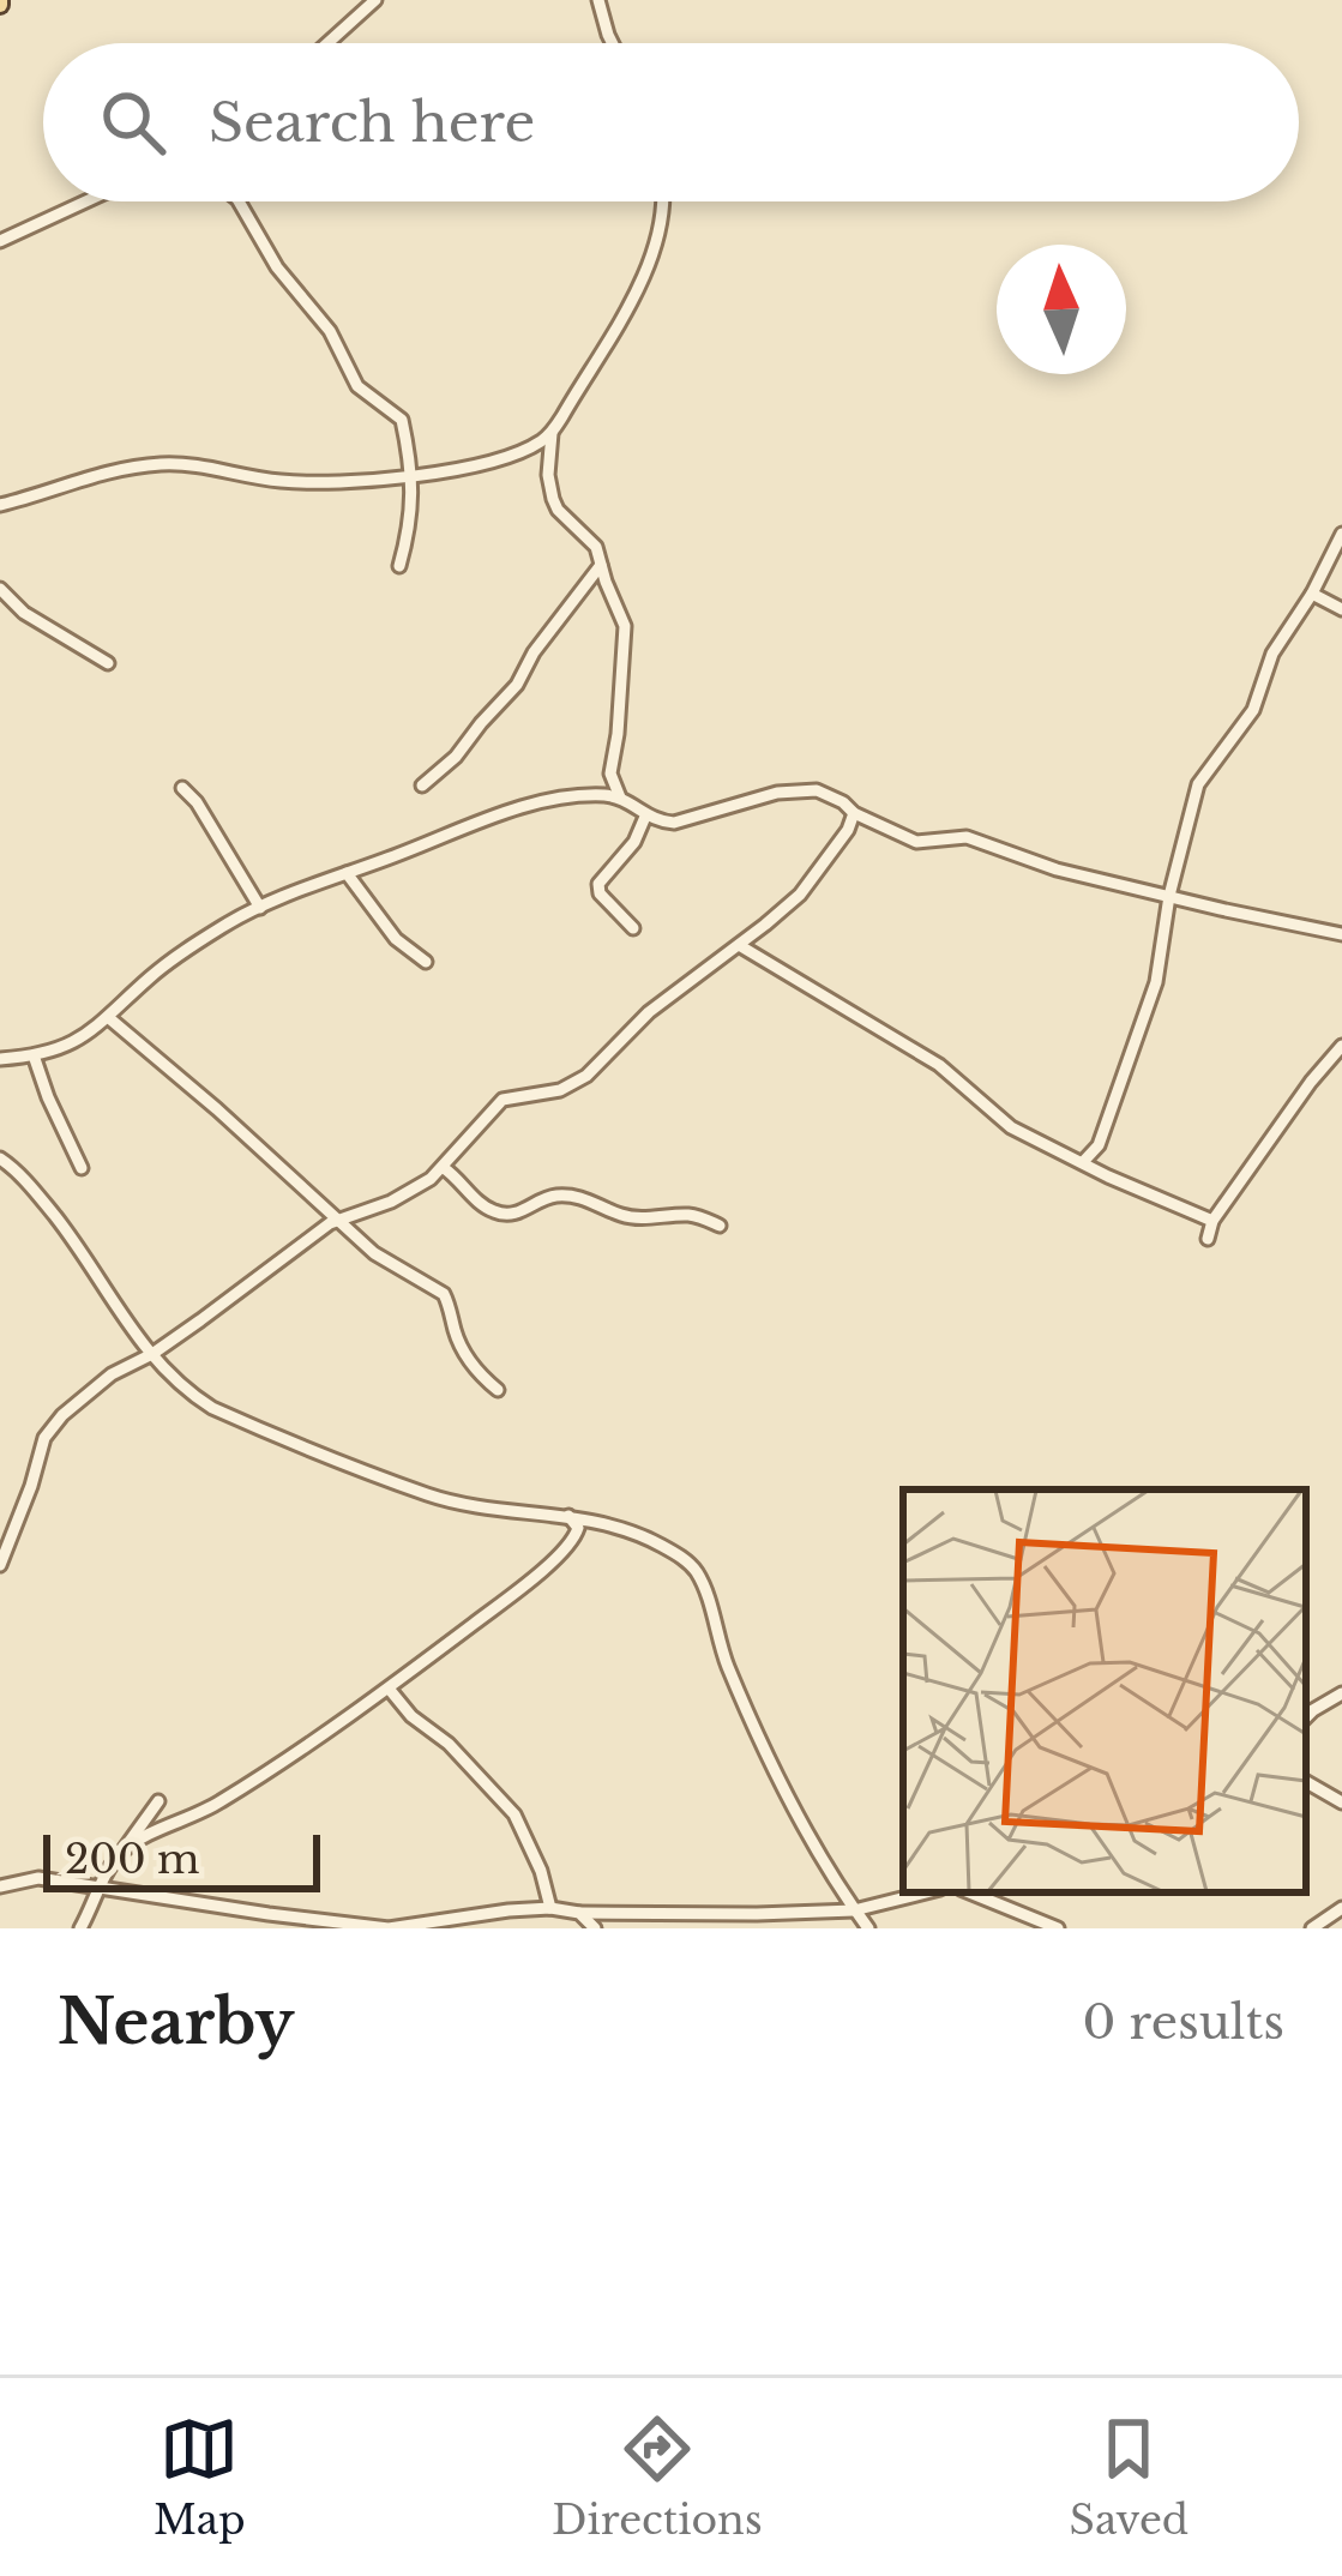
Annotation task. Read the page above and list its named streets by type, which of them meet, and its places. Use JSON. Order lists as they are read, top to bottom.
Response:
{
  "scale_bar": "200 m",
  "north": "top",
  "page": {
    "search": "Search here",
    "scale": "200 m",
    "heading": ["Nearby", "0 results"],
    "nav": ["Map", "Directions", "Saved"]
  }
}
